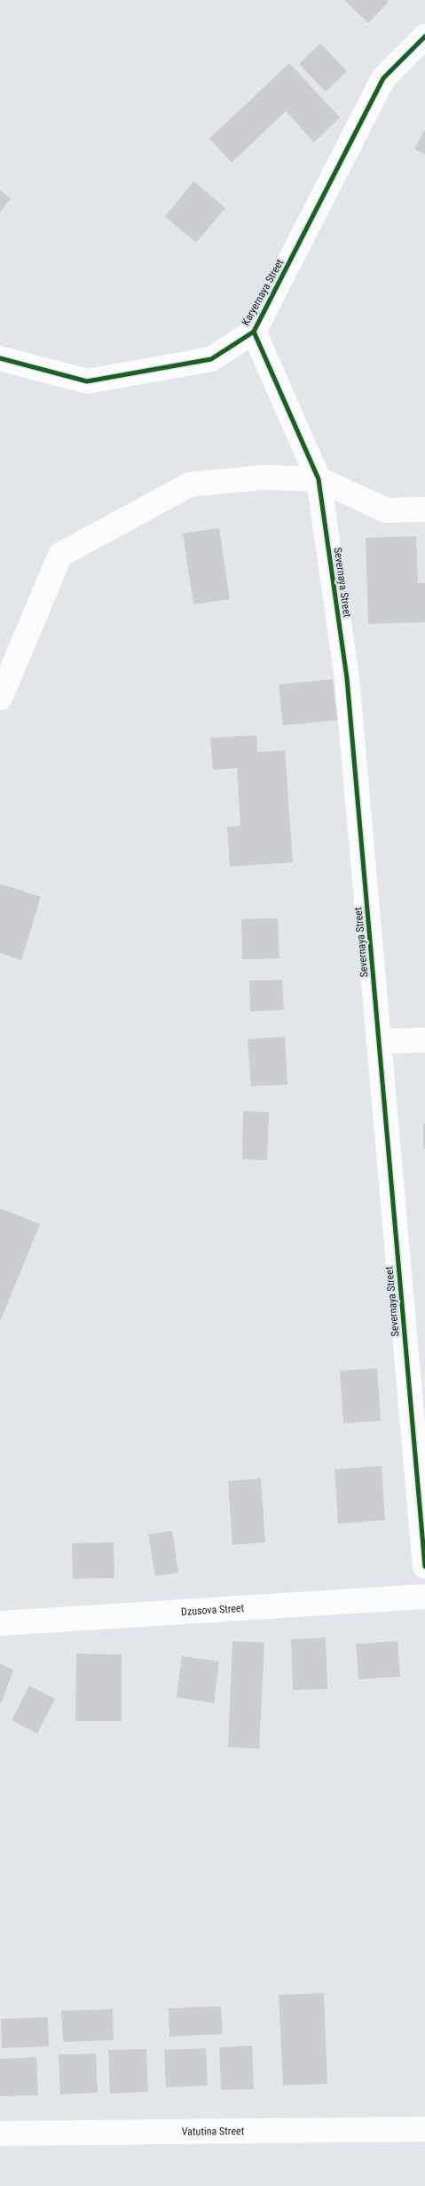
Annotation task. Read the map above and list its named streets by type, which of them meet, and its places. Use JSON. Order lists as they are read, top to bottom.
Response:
{
  "streets": {
    "street": [
      "Karyernaya Street",
      "Severnaya Street",
      "Dzusova Street",
      "Vatutina Street"
    ]
  },
  "crossings": [
    ["Karyernaya Street", "Severnaya Street"]
  ]
}
